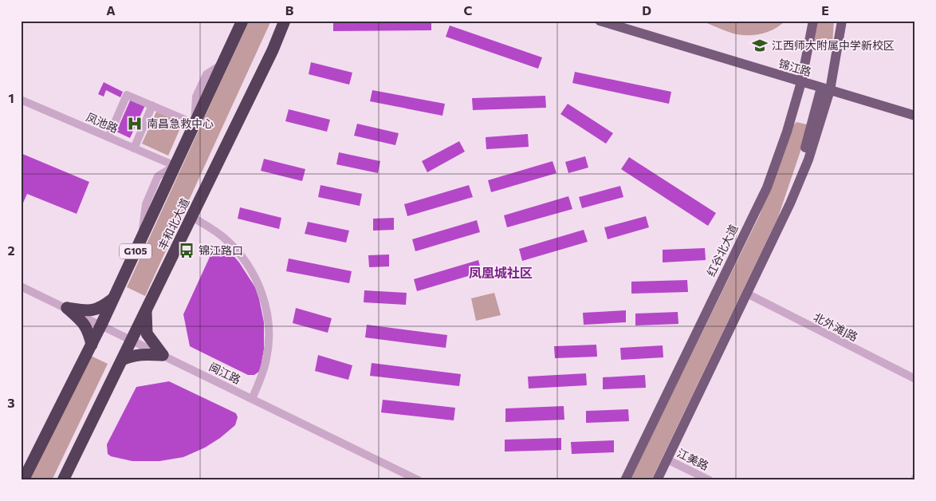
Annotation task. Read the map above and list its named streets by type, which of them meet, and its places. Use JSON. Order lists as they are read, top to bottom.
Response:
{
  "streets": {
    "highway": ["丰和北大道", "G105"],
    "main road": ["锦江路", "红谷北大道"],
    "street": [
      "凤池路",
      "北外滩J路",
      "闽江路",
      "江美路"
    ]
  },
  "crossings": [
    ["锦江路", "红谷北大道"],
    ["凤池路", "丰和北大道"],
    ["丰和北大道", "闽江路"]
  ],
  "districts": ["凤凰城社区"],
  "places": {
    "school or university": ["江西师大附属中学新校区"],
    "hospital": ["南昌急救中心"],
    "bus stop": ["锦江路口"]
  },
  "grid": {
    "columns": [
      "A",
      "B",
      "C",
      "D",
      "E"
    ],
    "rows": ["1", "2", "3"]
  }
}
